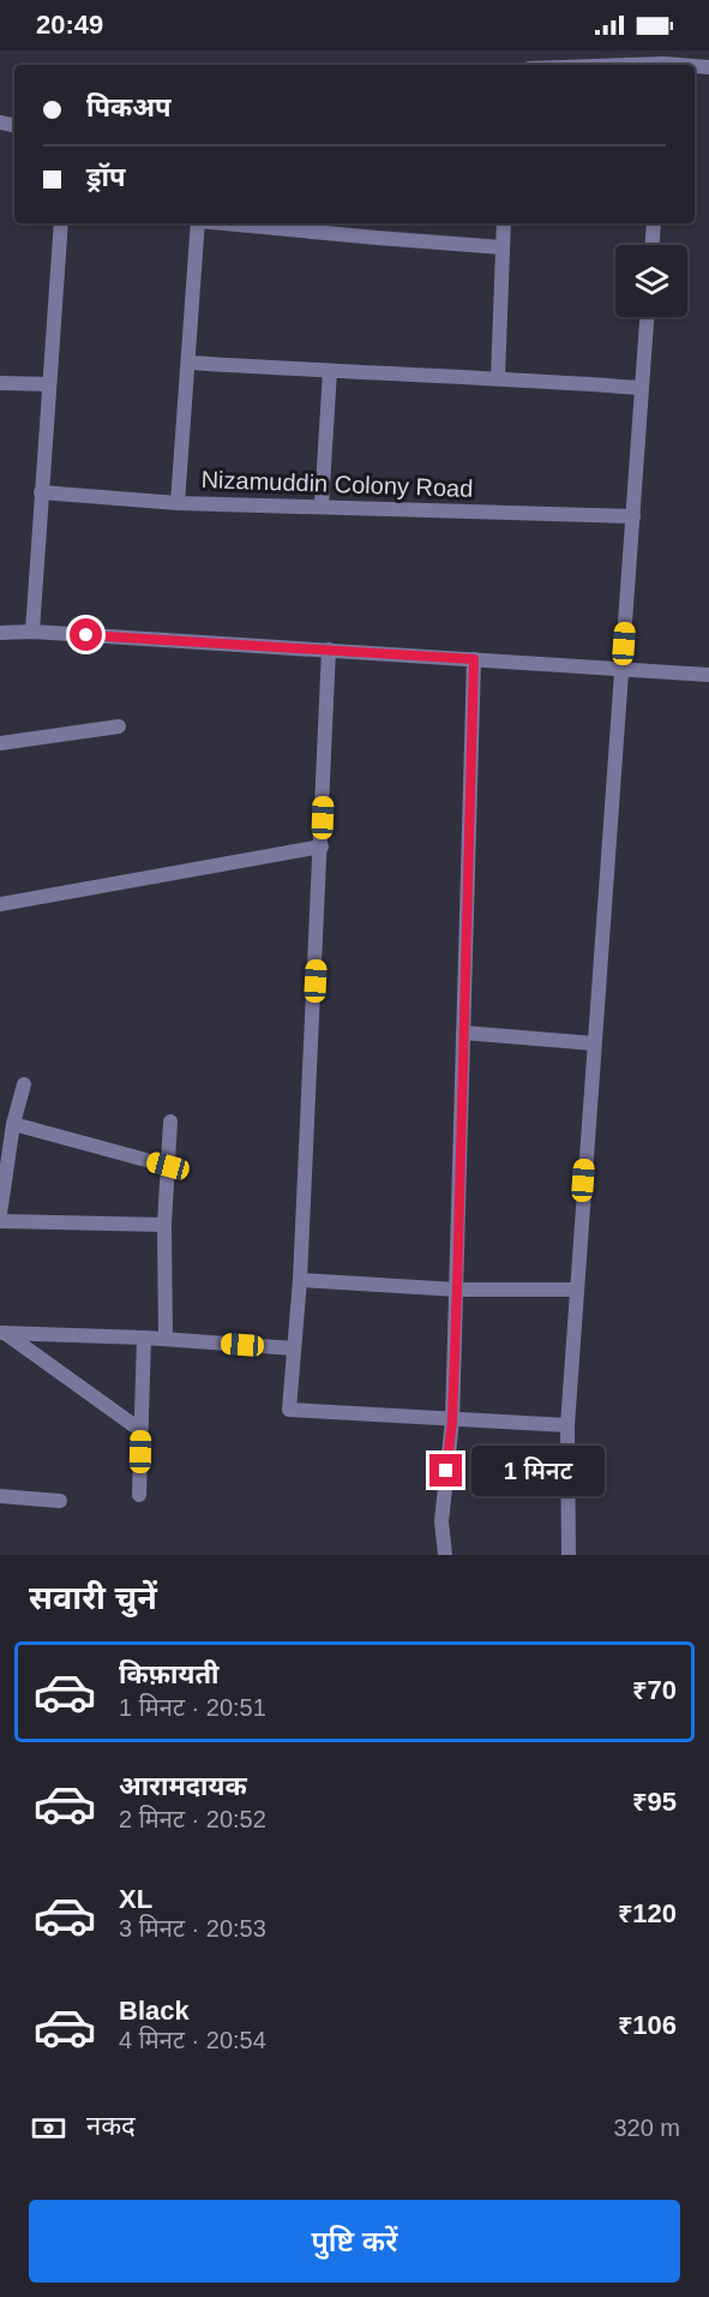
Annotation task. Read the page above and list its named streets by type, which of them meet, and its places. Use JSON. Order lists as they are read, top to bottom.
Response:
{
  "streets": {
    "street": ["Nizamuddin Colony Road"]
  },
  "page": {
    "status": "20:49",
    "banner": ["पिकअप", "ड्रॉप"],
    "bubble": "1 मिनट",
    "heading": "सवारी चुनें",
    "list": [
      {
        "name": "किफ़ायती",
        "note": "1 मिनट · 20:51",
        "value": "₹70"
      },
      {
        "name": "आरामदायक",
        "note": "2 मिनट · 20:52",
        "value": "₹95"
      },
      {
        "name": "XL",
        "note": "3 मिनट · 20:53",
        "value": "₹120"
      },
      {
        "name": "Black",
        "note": "4 मिनट · 20:54",
        "value": "₹106"
      }
    ],
    "pay": ["नकद", "320 m"],
    "buttons": "पुष्टि करें"
  }
}
